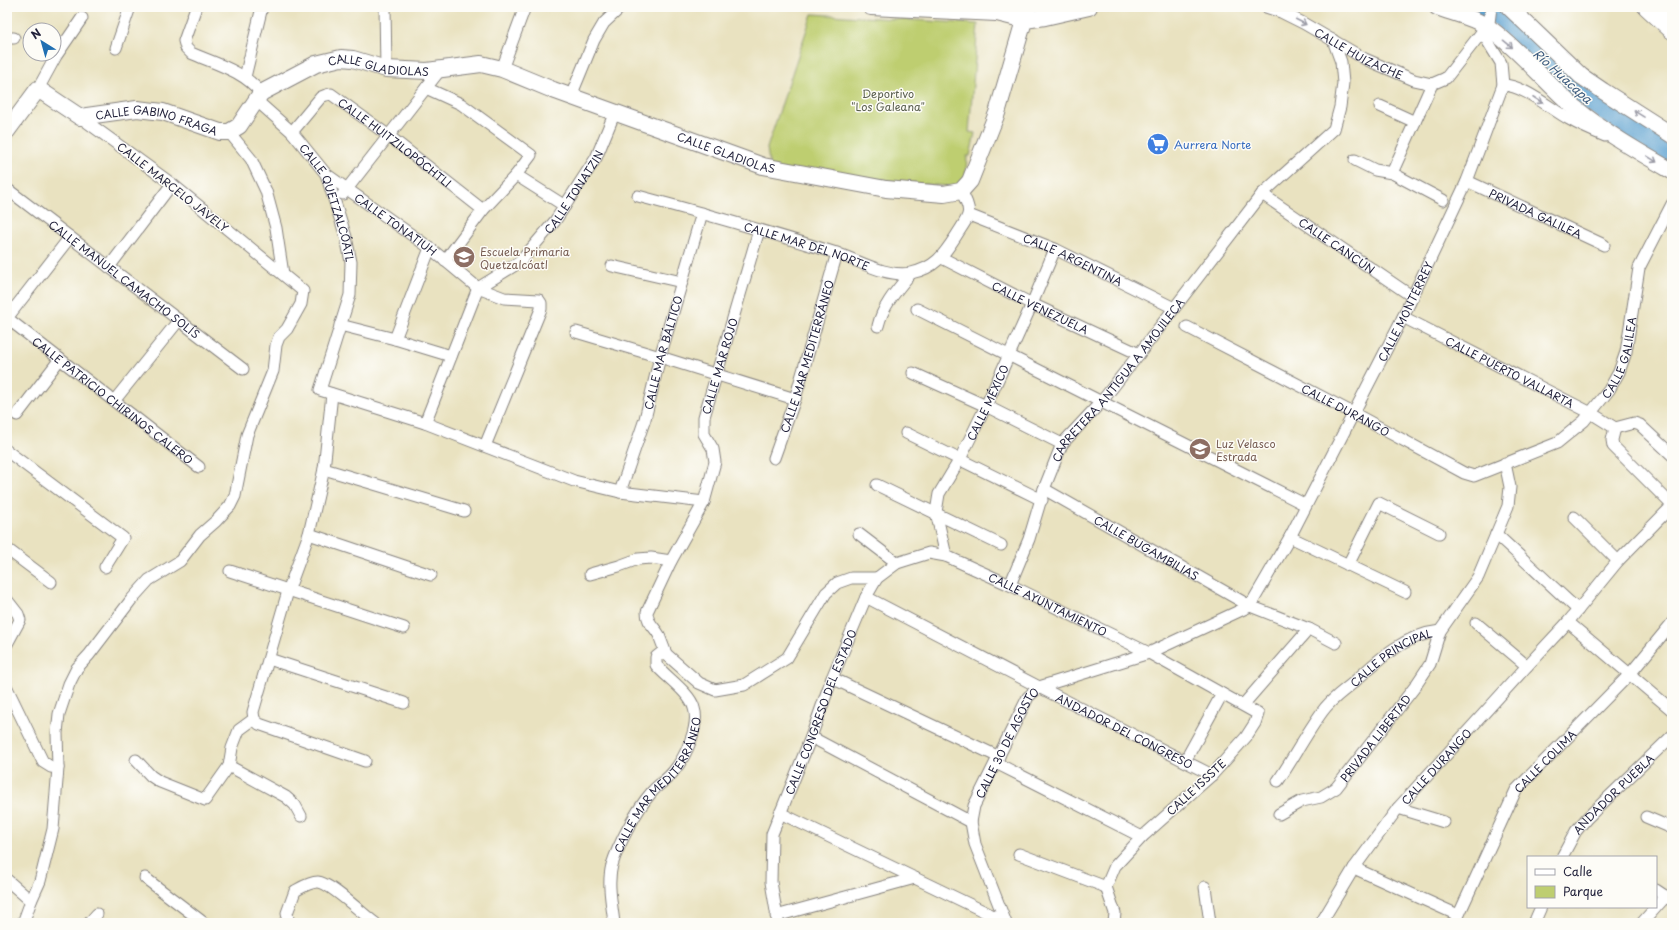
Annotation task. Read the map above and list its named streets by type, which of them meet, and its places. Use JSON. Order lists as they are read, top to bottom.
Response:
{
  "streets": {
    "street": [
      "CALLE HUIZACHE",
      "CALLE GLADIOLAS",
      "CALLE GABINO FRAGA",
      "CALLE HUITZILOPÓCHTLI",
      "CALLE MARCELO JAVELY",
      "CALLE TONATZIN",
      "CALLE QUETZALCÓATL",
      "PRIVADA GALILEA",
      "CALLE TONATIUH",
      "CALLE CANCÚN",
      "CALLE MAR DEL NORTE",
      "CALLE ARGENTINA",
      "CALLE MANUEL CAMACHO SOLÍS",
      "CALLE VENEZUELA",
      "CALLE MONTERREY",
      "CALLE MAR BÁLTICO",
      "CALLE MAR MEDITERRÁNEO",
      "CALLE GALILEA",
      "CALLE MAR ROJO",
      "CALLE PUERTO VALLARTA",
      "CARRETERA ANTIGUA A AMOJILECA",
      "CALLE PATRICIO CHIRINOS CALERO",
      "CALLE MÉXICO",
      "CALLE DURANGO",
      "CALLE BUGAMBILIAS",
      "CALLE AYUNTAMIENTO",
      "CALLE PRINCIPAL",
      "CALLE CONGRESO DEL ESTADO",
      "ANDADOR DEL CONGRESO",
      "PRIVADA LIBERTAD",
      "CALLE 30 DE AGOSTO",
      "CALLE COLIMA",
      "CALLE ISSSTE",
      "ANDADOR PUEBLA"
    ]
  },
  "crossings": [
    ["CALLE HUIZACHE", "CARRETERA ANTIGUA A AMOJILECA"],
    ["CALLE GLADIOLAS", "CALLE GABINO FRAGA"],
    ["CALLE GLADIOLAS", "CALLE TONATZIN"],
    ["CALLE GLADIOLAS", "CALLE QUETZALCÓATL"],
    ["CALLE GABINO FRAGA", "CALLE MARCELO JAVELY"],
    ["CALLE GABINO FRAGA", "CALLE QUETZALCÓATL"],
    ["CALLE HUITZILOPÓCHTLI", "CALLE QUETZALCÓATL"],
    ["CALLE TONATZIN", "CALLE TONATIUH"],
    ["CALLE QUETZALCÓATL", "CALLE TONATIUH"],
    ["PRIVADA GALILEA", "CALLE MONTERREY"],
    ["CALLE CANCÚN", "CALLE MONTERREY"],
    ["CALLE CANCÚN", "CARRETERA ANTIGUA A AMOJILECA"],
    ["CALLE MAR DEL NORTE", "CALLE MAR BÁLTICO"],
    ["CALLE MAR DEL NORTE", "CALLE MAR MEDITERRÁNEO"],
    ["CALLE MAR DEL NORTE", "CALLE MAR ROJO"],
    ["CALLE ARGENTINA", "CARRETERA ANTIGUA A AMOJILECA"],
    ["CALLE ARGENTINA", "CALLE MÉXICO"],
    ["CALLE VENEZUELA", "CARRETERA ANTIGUA A AMOJILECA"],
    ["CALLE VENEZUELA", "CALLE MÉXICO"],
    ["CALLE MONTERREY", "CALLE PUERTO VALLARTA"],
    ["CALLE MONTERREY", "CALLE DURANGO"],
    ["CALLE MONTERREY", "CALLE BUGAMBILIAS"],
    ["CALLE MONTERREY", "CALLE 30 DE AGOSTO"],
    ["CALLE MAR MEDITERRÁNEO", "CALLE MAR ROJO"],
    ["CALLE GALILEA", "CALLE PUERTO VALLARTA"],
    ["CALLE GALILEA", "CALLE DURANGO"],
    ["CALLE GALILEA", "CALLE PRINCIPAL"],
    ["CARRETERA ANTIGUA A AMOJILECA", "CALLE BUGAMBILIAS"],
    ["CARRETERA ANTIGUA A AMOJILECA", "CALLE AYUNTAMIENTO"],
    ["CALLE MÉXICO", "CALLE BUGAMBILIAS"],
    ["CALLE MÉXICO", "CALLE AYUNTAMIENTO"],
    ["CALLE MÉXICO", "CALLE CONGRESO DEL ESTADO"],
    ["CALLE DURANGO", "CALLE PRINCIPAL"],
    ["CALLE BUGAMBILIAS", "CALLE 30 DE AGOSTO"],
    ["CALLE AYUNTAMIENTO", "CALLE CONGRESO DEL ESTADO"],
    ["CALLE AYUNTAMIENTO", "CALLE 30 DE AGOSTO"],
    ["CALLE AYUNTAMIENTO", "CALLE ISSSTE"],
    ["CALLE PRINCIPAL", "PRIVADA LIBERTAD"],
    ["CALLE CONGRESO DEL ESTADO", "ANDADOR DEL CONGRESO"],
    ["ANDADOR DEL CONGRESO", "CALLE 30 DE AGOSTO"],
    ["ANDADOR DEL CONGRESO", "CALLE ISSSTE"],
    ["CALLE 30 DE AGOSTO", "CALLE ISSSTE"]
  ],
  "one_way": ["CALLE HUIZACHE"],
  "water": ["Río Huacapa"],
  "parks": ["Deportivo \"Los Galeana\""],
  "places": {
    "supermarket": ["Aurrera Norte"],
    "school or university": ["Escuela Primaria Quetzalcóatl", "Luz Velasco Estrada"]
  },
  "legend": ["Calle", "Parque"],
  "north": "top left"
}
